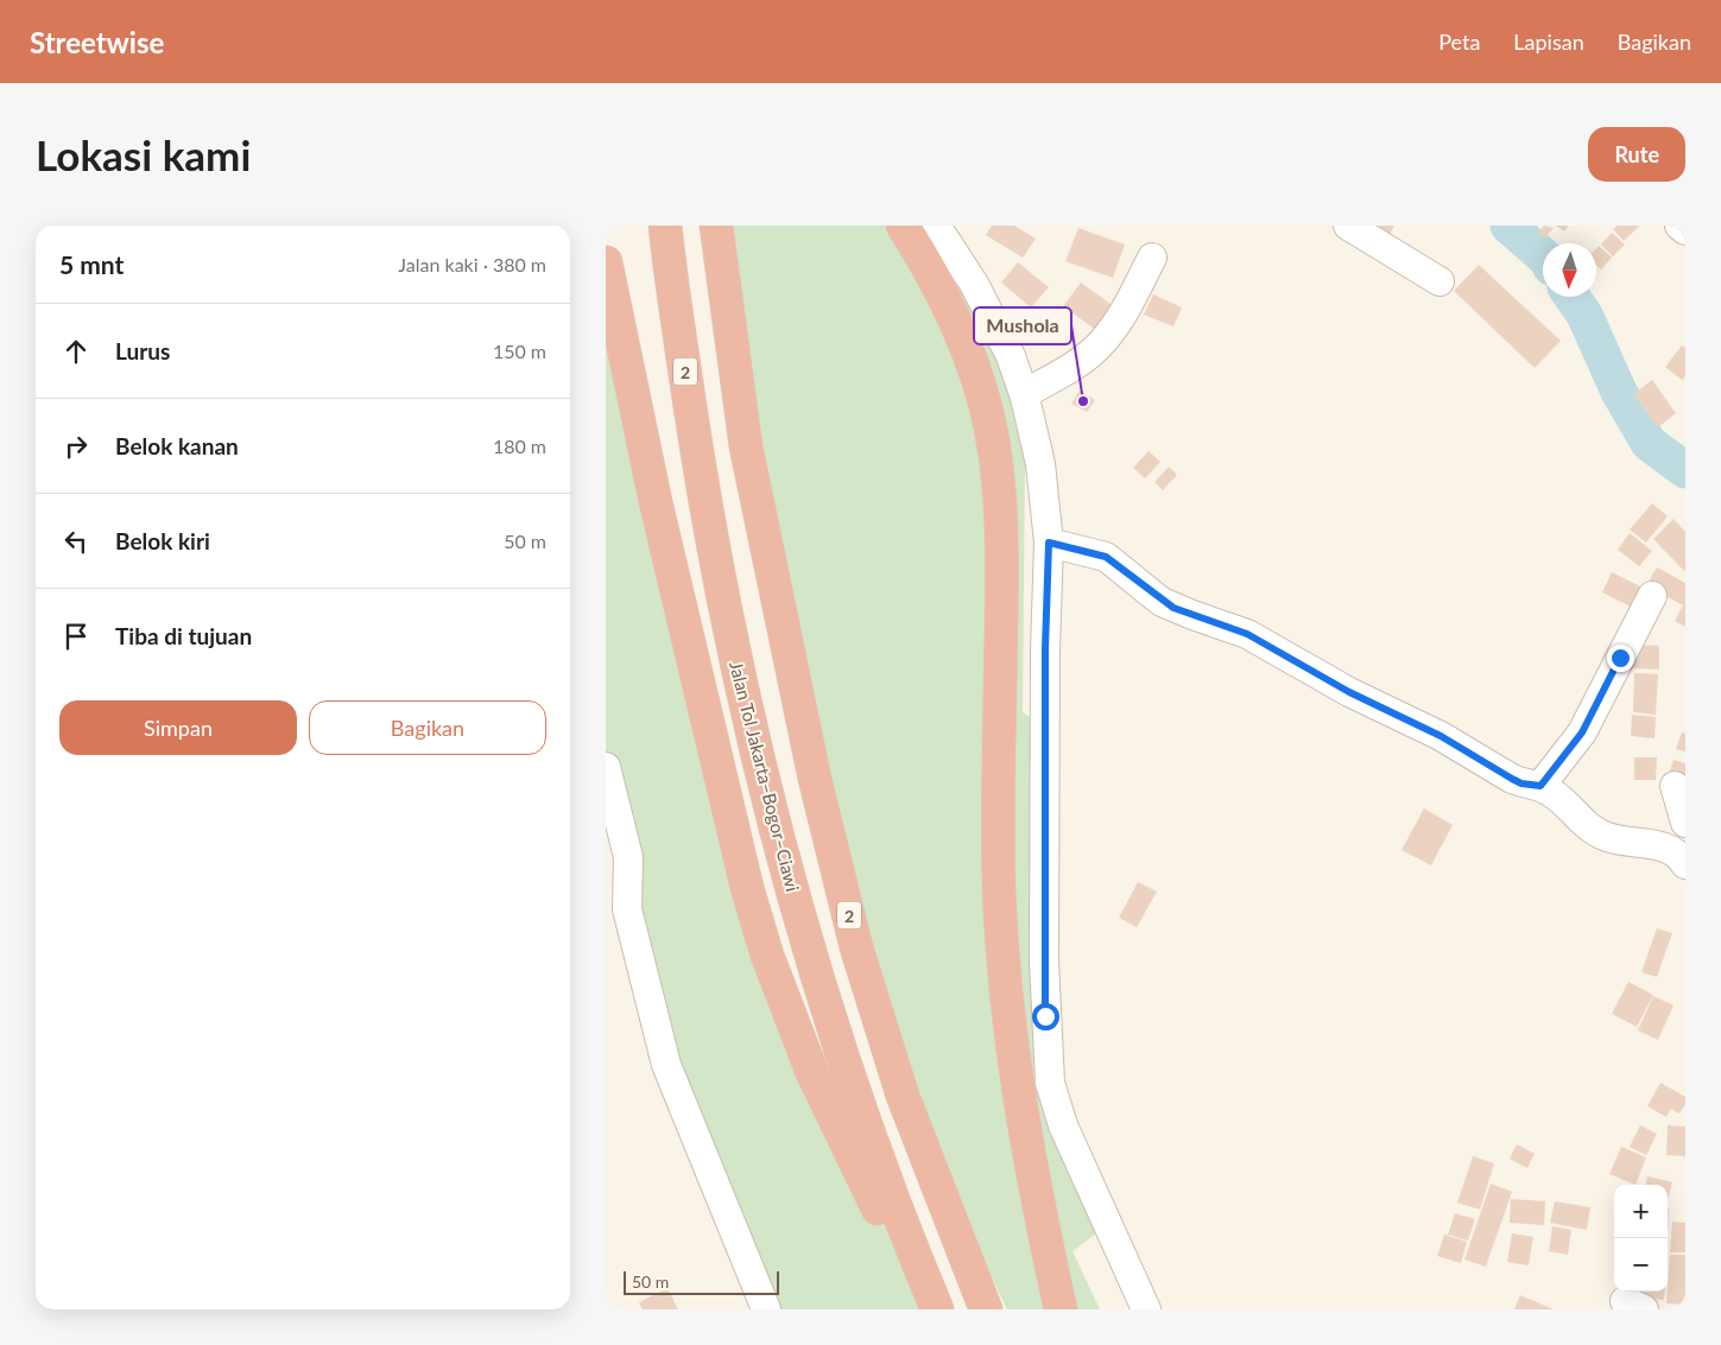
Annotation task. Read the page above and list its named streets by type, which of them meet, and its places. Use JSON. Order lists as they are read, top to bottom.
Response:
{
  "streets": {
    "highway": ["2", "Jalan Tol Jakarta–Bogor–Ciawi"]
  },
  "places": ["Mushola"],
  "scale_bar": "50 m",
  "north": "bottom",
  "page": {
    "header": "Streetwise",
    "nav": ["Peta", "Lapisan", "Bagikan"],
    "buttons": [
      "Rute",
      ["Simpan", "Bagikan"]
    ],
    "title": "Lokasi kami",
    "heading": ["5 mnt", "Jalan kaki · 380 m"],
    "list": [
      ["Lurus", "150 m"],
      ["Belok kanan", "180 m"],
      ["Belok kiri", "50 m"],
      "Tiba di tujuan"
    ],
    "map_buttons": ["+", "−"],
    "scale": "50 m"
  }
}
